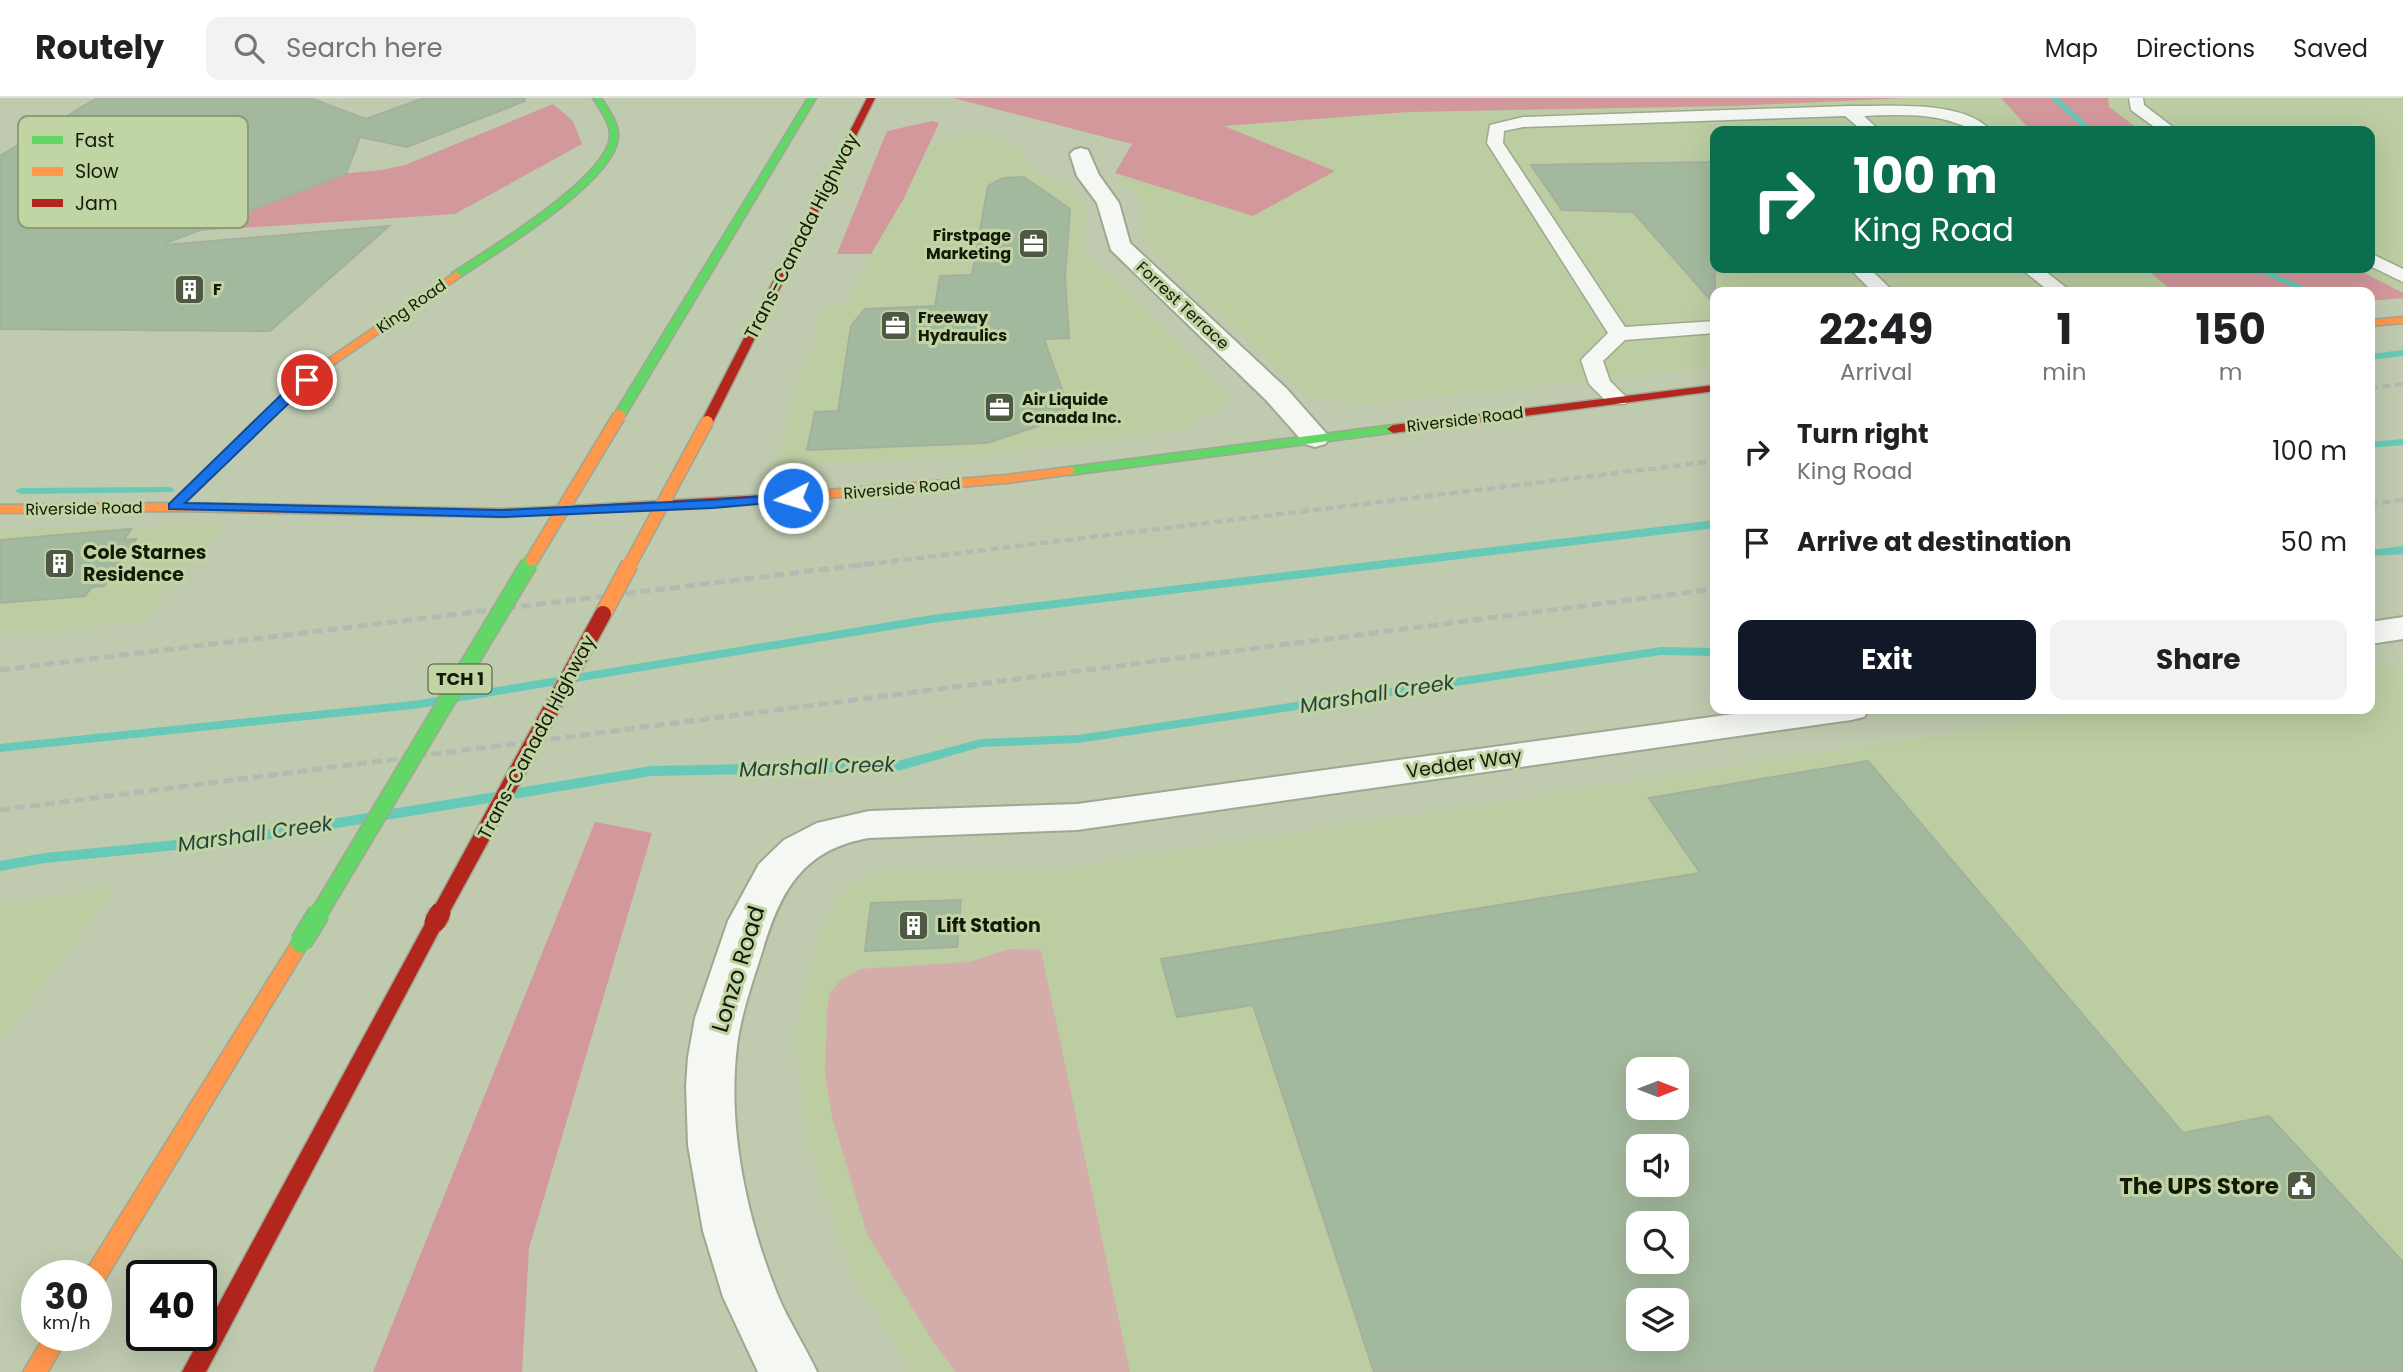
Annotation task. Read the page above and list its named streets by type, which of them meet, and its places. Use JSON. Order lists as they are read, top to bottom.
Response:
{
  "streets": {
    "main road": [
      "Trans-Canada Highway",
      "King Road",
      "Riverside Road",
      "TCH 1"
    ],
    "street": ["Forrest Terrace", "Vedder Way", "Lonzo Road"]
  },
  "crossings": [
    ["Forrest Terrace", "Riverside Road"],
    ["King Road", "Riverside Road"],
    ["Vedder Way", "Lonzo Road"]
  ],
  "water": ["Marshall Creek"],
  "places": {
    "office": ["Firstpage Marketing", "Freeway Hydraulics", "Air Liquide Canada Inc."],
    "building": ["F", "Cole Starnes Residence", "Lift Station"],
    "public building": ["The UPS Store"]
  },
  "legend": ["Fast", "Slow", "Jam"],
  "north": "right",
  "page": {
    "header": "Routely",
    "search": "Search here",
    "nav": ["Map", "Directions", "Saved"],
    "turn": ["100 m", "King Road"],
    "eta": [
      "22:49",
      "Arrival",
      "1",
      "min",
      "150",
      "m"
    ],
    "list": [
      {
        "name": "Turn right",
        "note": "King Road",
        "value": "100 m"
      },
      {
        "name": "Arrive at destination",
        "value": "50 m"
      }
    ],
    "buttons": ["Exit", "Share"],
    "speed": "30 km/h",
    "limit": "40"
  }
}
